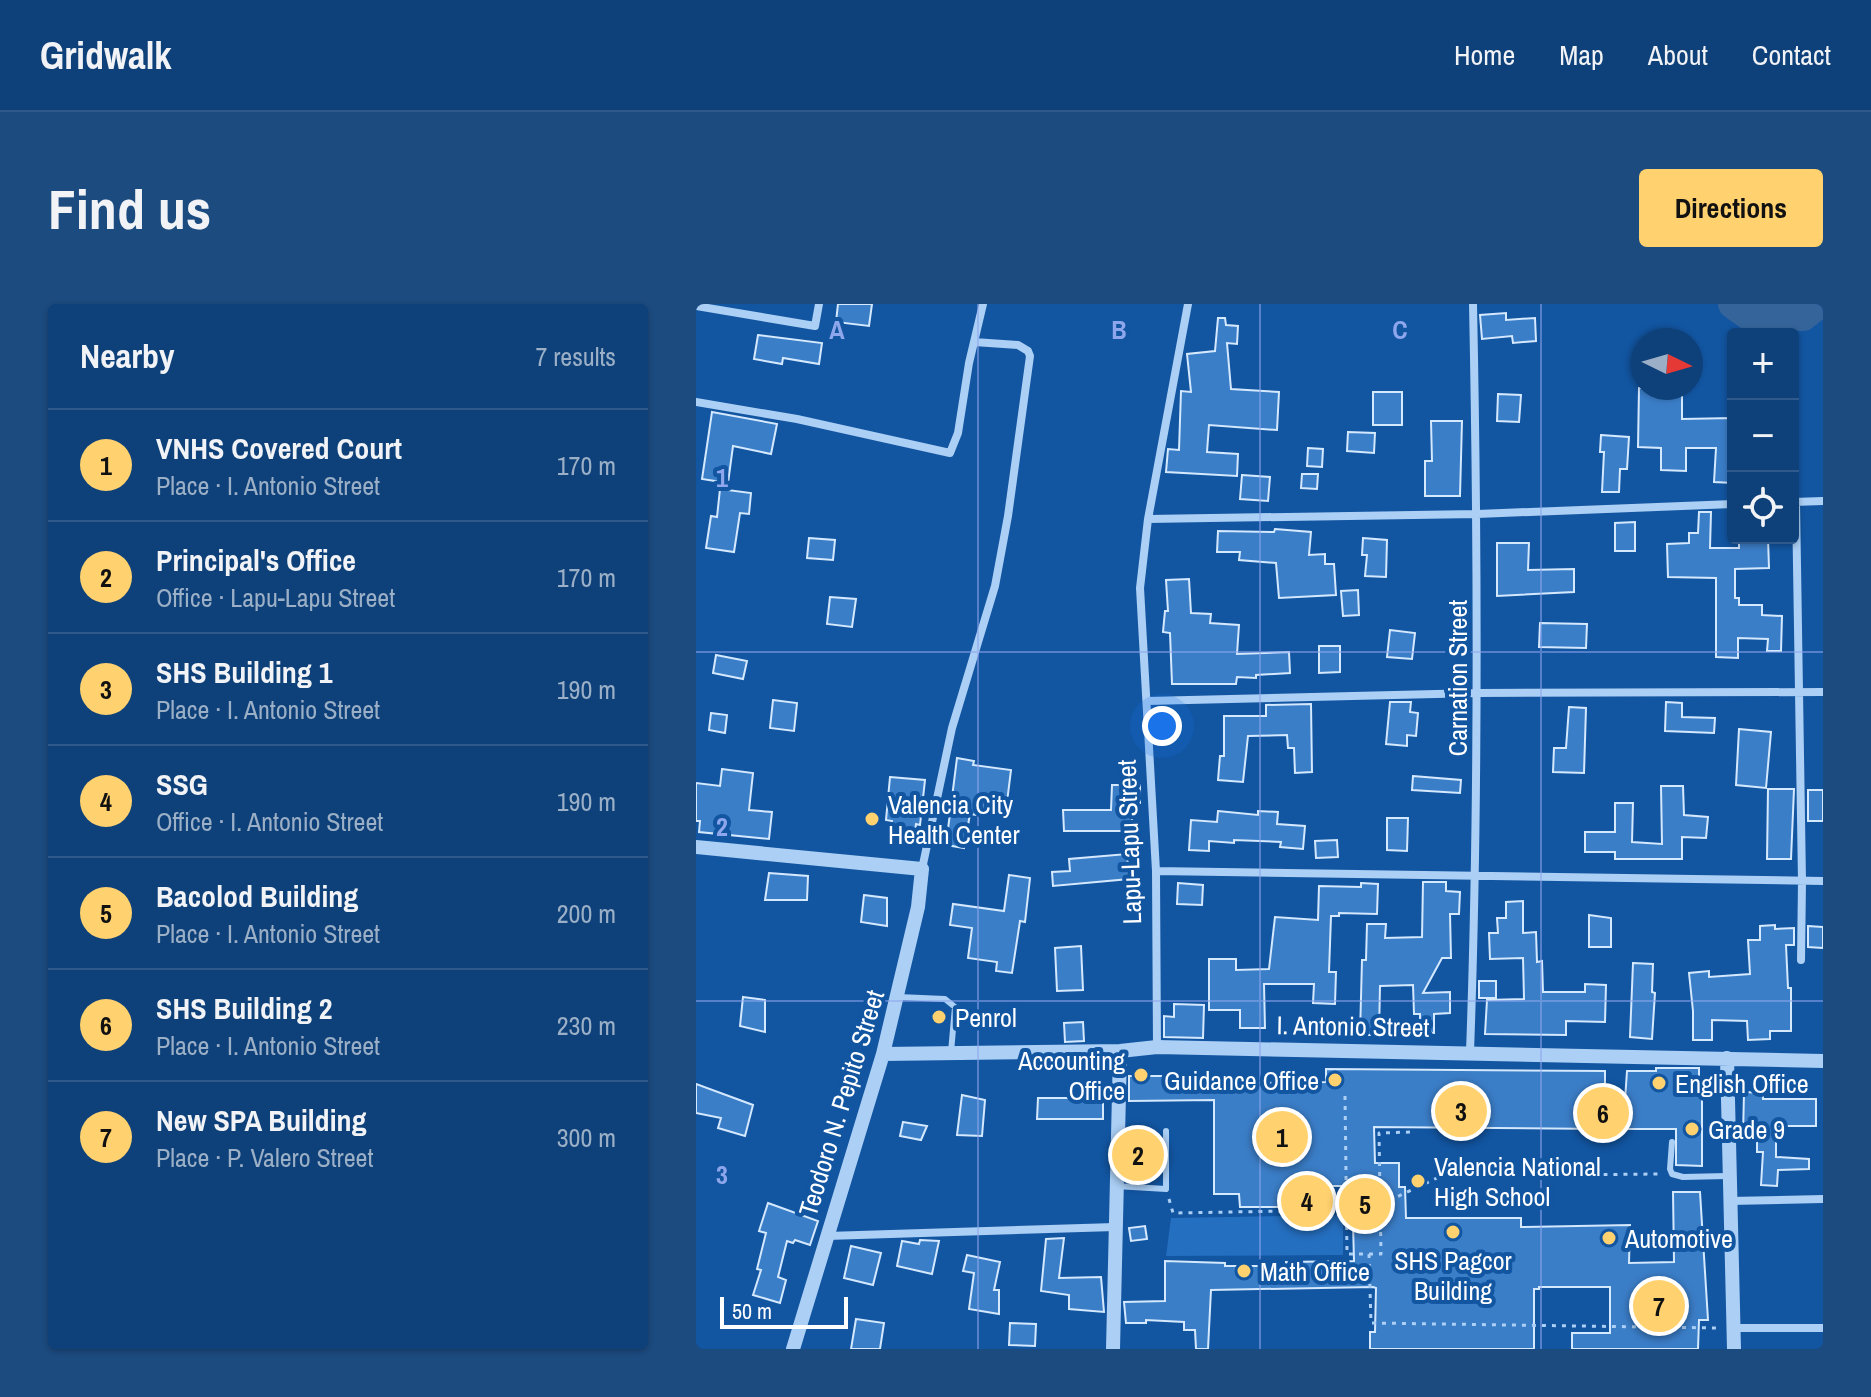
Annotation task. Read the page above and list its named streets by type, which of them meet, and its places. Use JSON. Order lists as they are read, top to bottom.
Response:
{
  "streets": {
    "street": [
      "Carnation Street",
      "Lapu-Lapu Street",
      "I. Antonio Street",
      "Teodoro N. Pepito Street"
    ]
  },
  "crossings": [
    ["Carnation Street", "I. Antonio Street"],
    ["Lapu-Lapu Street", "I. Antonio Street"],
    ["I. Antonio Street", "Teodoro N. Pepito Street"]
  ],
  "places": [
    "Valencia City Health Center",
    "Penrol",
    "Accounting Office",
    "Guidance Office",
    "English Office",
    "Grade 9",
    "Valencia National High School",
    "SHS Pagcor Building",
    "Automotive",
    "Math Office"
  ],
  "scale_bar": "50 m",
  "north": "right",
  "page": {
    "header": "Gridwalk",
    "nav": [
      "Home",
      "Map",
      "About",
      "Contact"
    ],
    "buttons": "Directions",
    "title": "Find us",
    "heading": ["Nearby", "7 results"],
    "map_buttons": ["+", "−"],
    "list": [
      {
        "mark": "1",
        "name": "VNHS Covered Court",
        "note": "Place · I. Antonio Street",
        "value": "170 m"
      },
      {
        "mark": "2",
        "name": "Principal's Office",
        "note": "Office · Lapu-Lapu Street",
        "value": "170 m"
      },
      {
        "mark": "3",
        "name": "SHS Building 1",
        "note": "Place · I. Antonio Street",
        "value": "190 m"
      },
      {
        "mark": "4",
        "name": "SSG",
        "note": "Office · I. Antonio Street",
        "value": "190 m"
      },
      {
        "mark": "5",
        "name": "Bacolod Building",
        "note": "Place · I. Antonio Street",
        "value": "200 m"
      },
      {
        "mark": "6",
        "name": "SHS Building 2",
        "note": "Place · I. Antonio Street",
        "value": "230 m"
      },
      {
        "mark": "7",
        "name": "New SPA Building",
        "note": "Place · P. Valero Street",
        "value": "300 m"
      }
    ],
    "pins": [
      "3",
      "6",
      "1",
      "2",
      "4",
      "5",
      "7"
    ],
    "scale": "50 m"
  },
  "grid": {
    "columns": ["A", "B", "C"],
    "rows": ["1", "2", "3"]
  }
}
